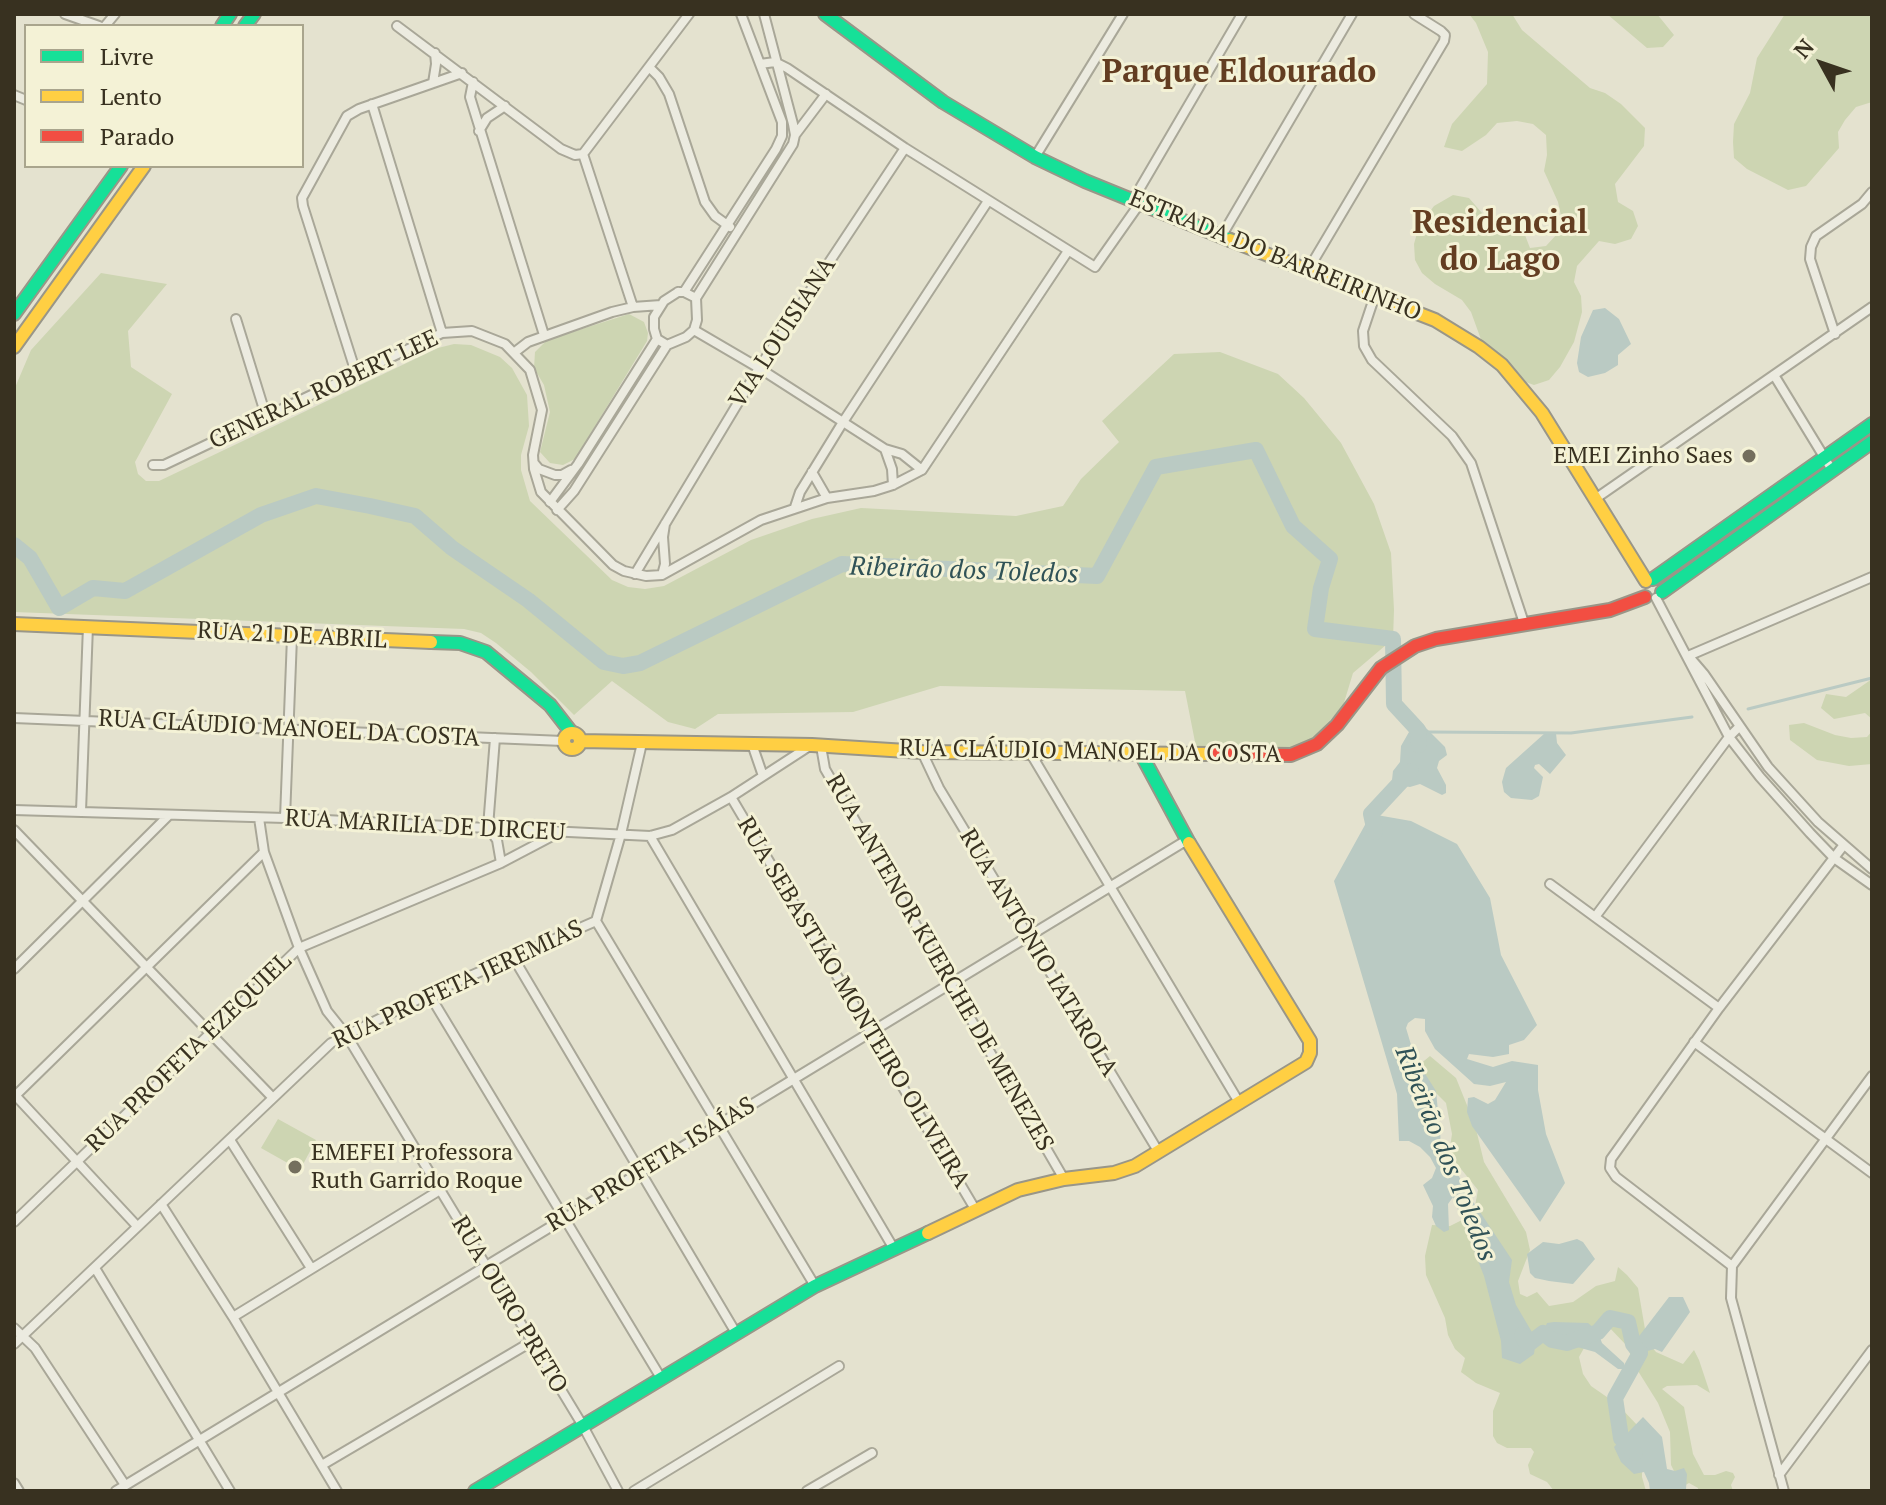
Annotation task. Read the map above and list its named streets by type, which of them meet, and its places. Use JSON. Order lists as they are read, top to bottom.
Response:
{
  "streets": {
    "main road": ["ESTRADA DO BARREIRINHO", "RUA 21 DE ABRIL", "RUA CLÁUDIO MANOEL DA COSTA"],
    "street": [
      "VIA LOUISIANA",
      "GENERAL ROBERT LEE",
      "RUA MARILIA DE DIRCEU",
      "RUA ANTÔNIO IATAROLA",
      "RUA ANTENOR KUERCHE DE MENEZES",
      "RUA PROFETA JEREMIAS",
      "RUA SEBASTIÃO MONTEIRO OLIVEIRA",
      "RUA PROFETA EZEQUIEL",
      "RUA PROFETA ISAÍAS",
      "RUA OURO PRETO"
    ]
  },
  "crossings": [
    ["ESTRADA DO BARREIRINHO", "RUA CLÁUDIO MANOEL DA COSTA"],
    ["RUA 21 DE ABRIL", "RUA CLÁUDIO MANOEL DA COSTA"],
    ["RUA CLÁUDIO MANOEL DA COSTA", "RUA MARILIA DE DIRCEU"],
    ["RUA CLÁUDIO MANOEL DA COSTA", "RUA ANTÔNIO IATAROLA"],
    ["RUA CLÁUDIO MANOEL DA COSTA", "RUA ANTENOR KUERCHE DE MENEZES"],
    ["RUA CLÁUDIO MANOEL DA COSTA", "RUA PROFETA JEREMIAS"],
    ["RUA MARILIA DE DIRCEU", "RUA ANTENOR KUERCHE DE MENEZES"],
    ["RUA MARILIA DE DIRCEU", "RUA PROFETA JEREMIAS"],
    ["RUA MARILIA DE DIRCEU", "RUA SEBASTIÃO MONTEIRO OLIVEIRA"],
    ["RUA MARILIA DE DIRCEU", "RUA PROFETA EZEQUIEL"],
    ["RUA MARILIA DE DIRCEU", "RUA OURO PRETO"],
    ["RUA ANTÔNIO IATAROLA", "RUA PROFETA ISAÍAS"],
    ["RUA ANTENOR KUERCHE DE MENEZES", "RUA PROFETA ISAÍAS"],
    ["RUA PROFETA JEREMIAS", "RUA OURO PRETO"],
    ["RUA SEBASTIÃO MONTEIRO OLIVEIRA", "RUA PROFETA ISAÍAS"],
    ["RUA PROFETA EZEQUIEL", "RUA OURO PRETO"],
    ["RUA PROFETA ISAÍAS", "RUA OURO PRETO"]
  ],
  "districts": ["Parque Eldourado", "Residencial do Lago"],
  "water": ["Ribeirão dos Toledos"],
  "places": ["EMEI Zinho Saes", "EMEFEI Professora Ruth Garrido Roque"],
  "legend": ["Livre", "Lento", "Parado"],
  "north": "top left"
}
